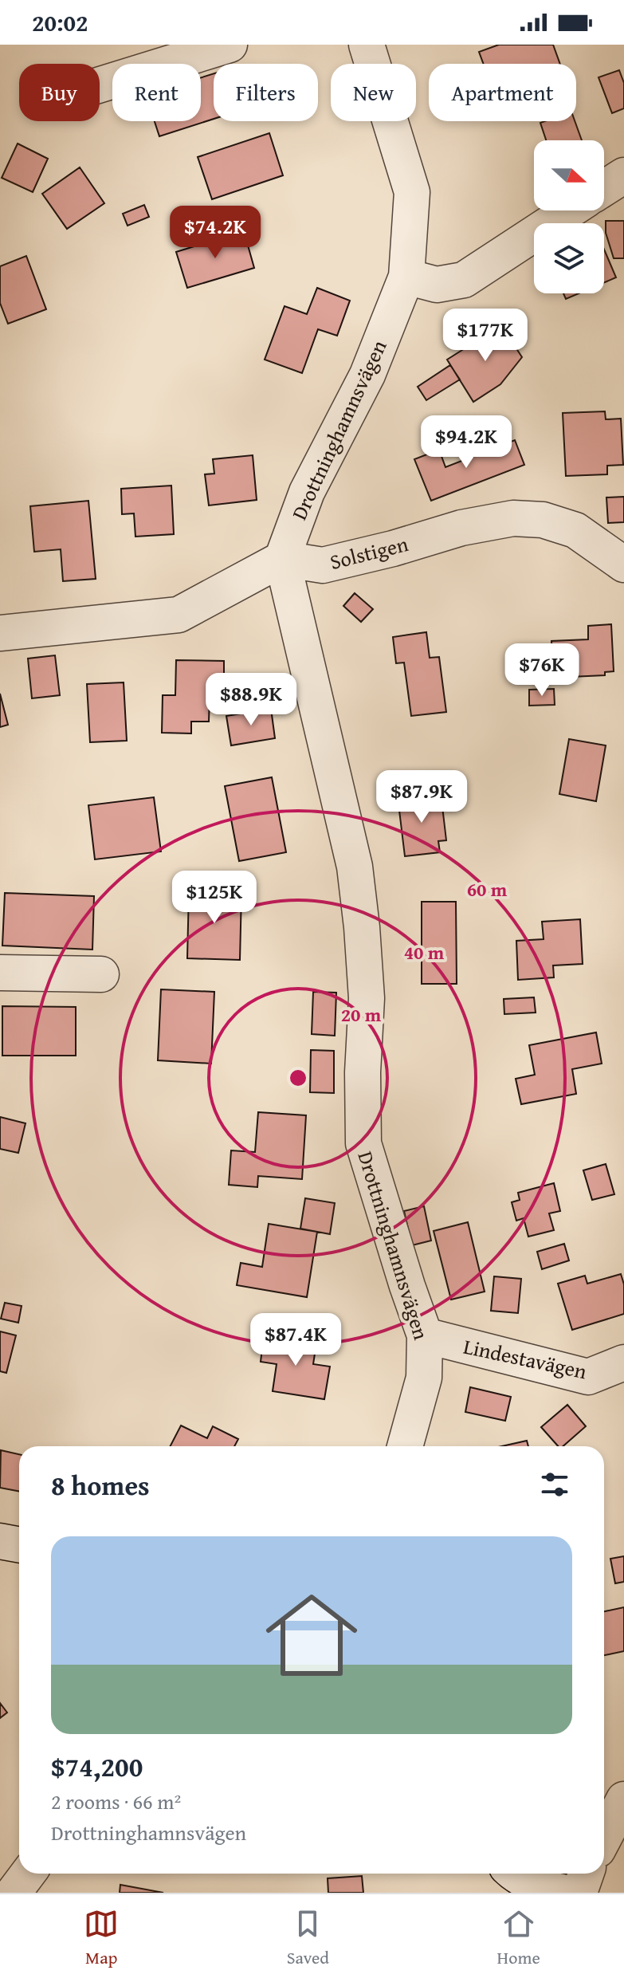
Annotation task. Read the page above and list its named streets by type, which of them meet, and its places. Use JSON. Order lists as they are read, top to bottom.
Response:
{
  "streets": {
    "street": ["Drottninghamnsvägen", "Solstigen", "Lindestavägen"]
  },
  "crossings": [
    ["Drottninghamnsvägen", "Solstigen"],
    ["Drottninghamnsvägen", "Lindestavägen"]
  ],
  "north": "right",
  "page": {
    "status": "20:02",
    "chip": [
      "Buy",
      "Rent",
      "Filters",
      "New",
      "Apartment"
    ],
    "price": [
      "$74.2K",
      "$177K",
      "$94.2K",
      "$76K",
      "$88.9K",
      "$87.9K",
      "$125K",
      "$87.4K"
    ],
    "heading": "8 homes",
    "list": [
      {
        "name": "$74,200",
        "note": "2 rooms · 66 m² · Drottninghamnsvägen"
      }
    ],
    "tabs": ["Map", "Saved", "Home"]
  },
  "rings": ["60 m", "40 m", "20 m"]
}
